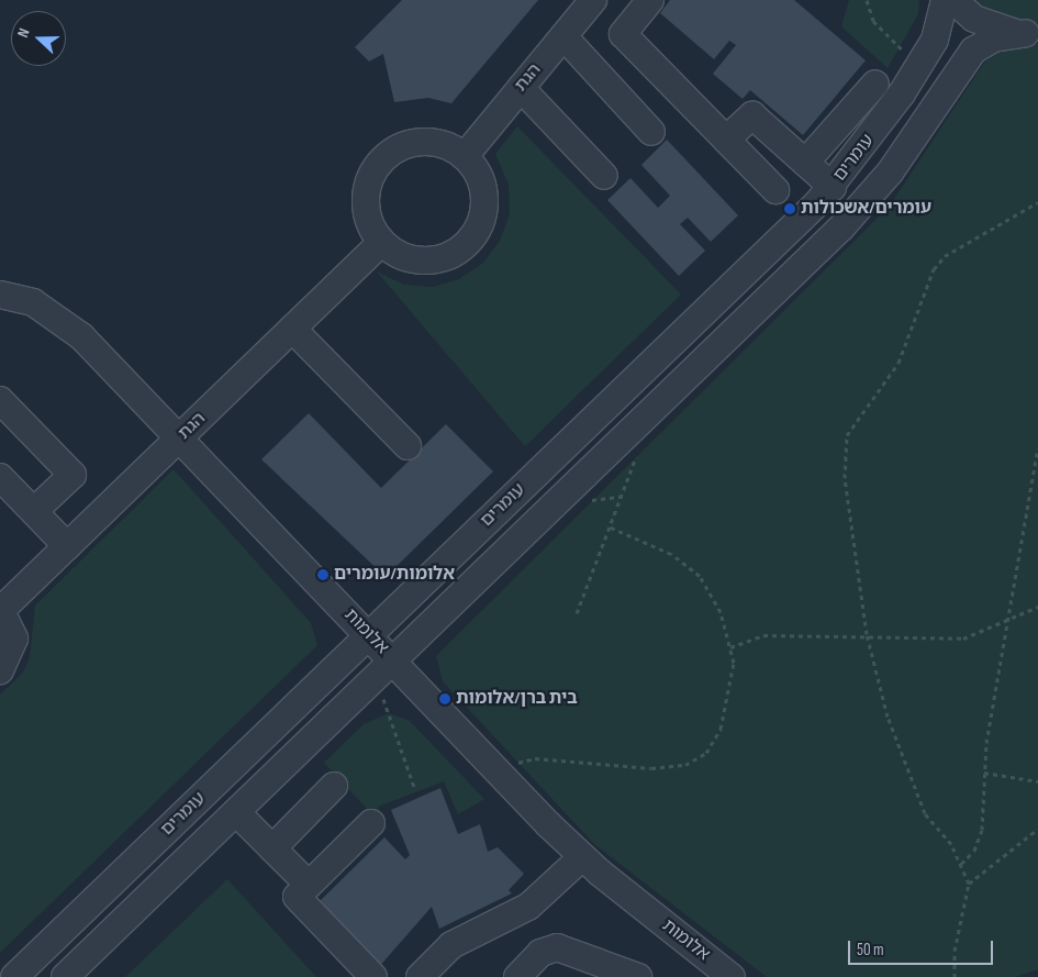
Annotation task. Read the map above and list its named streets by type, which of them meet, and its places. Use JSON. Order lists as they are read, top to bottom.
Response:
{
  "streets": {
    "street": ["הגת", "עומרים", "אלומות"]
  },
  "crossings": [
    ["הגת", "אלומות"],
    ["עומרים", "אלומות"]
  ],
  "places": ["עומרים/אשכולות", "אלומות/עומרים", "בית ברן/אלומות"],
  "scale_bar": "50 m",
  "north": "left"
}
